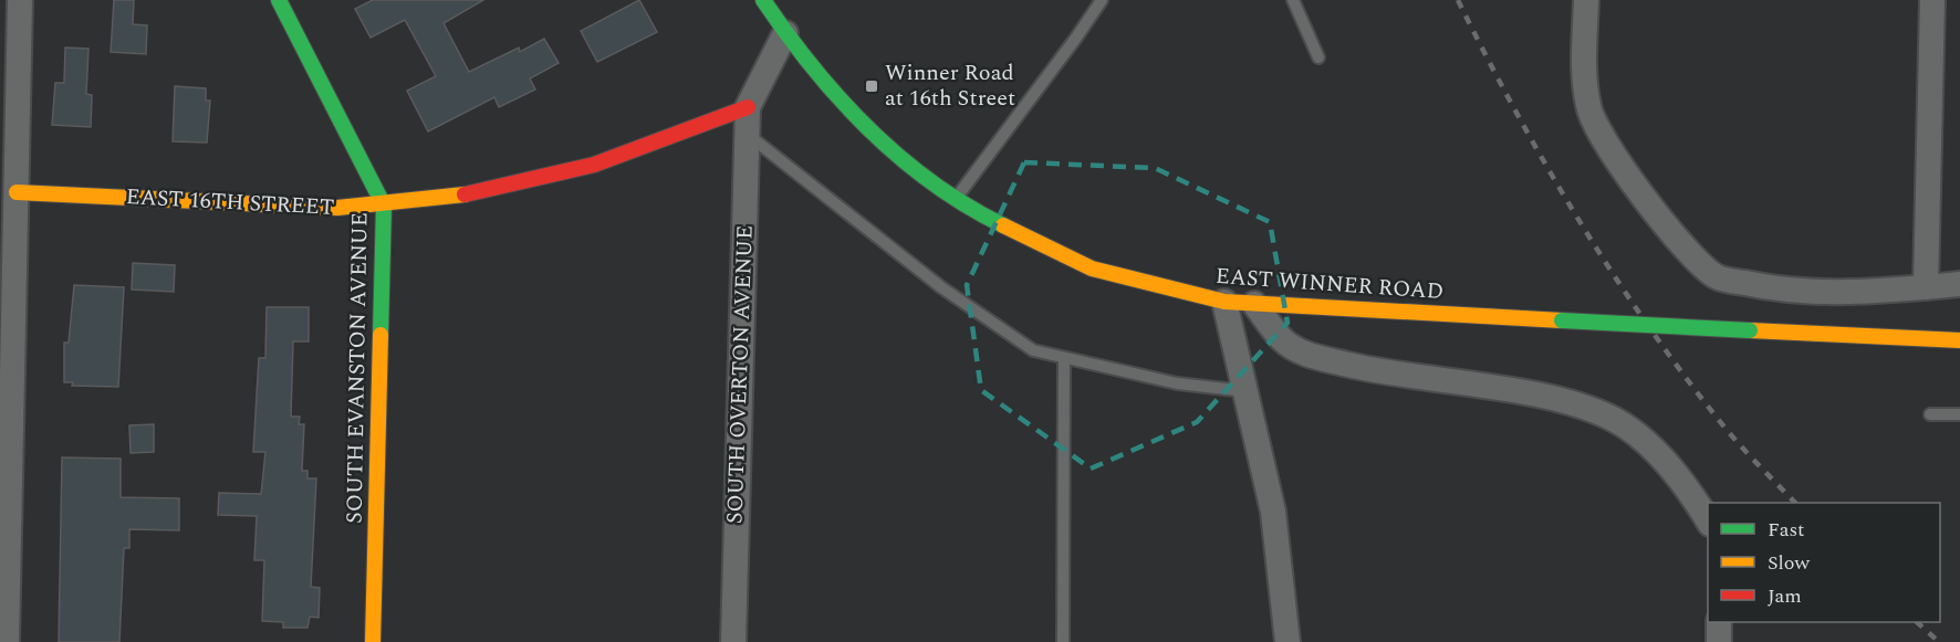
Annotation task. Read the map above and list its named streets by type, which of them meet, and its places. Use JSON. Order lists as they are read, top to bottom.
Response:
{
  "streets": {
    "street": [
      "EAST 16TH STREET",
      "EAST WINNER ROAD",
      "SOUTH EVANSTON AVENUE",
      "SOUTH OVERTON AVENUE"
    ]
  },
  "crossings": [
    ["EAST 16TH STREET", "SOUTH EVANSTON AVENUE"],
    ["EAST 16TH STREET", "SOUTH OVERTON AVENUE"]
  ],
  "places": {
    "transit": ["Winner Road at 16th Street"]
  },
  "legend": ["Fast", "Slow", "Jam"]
}
